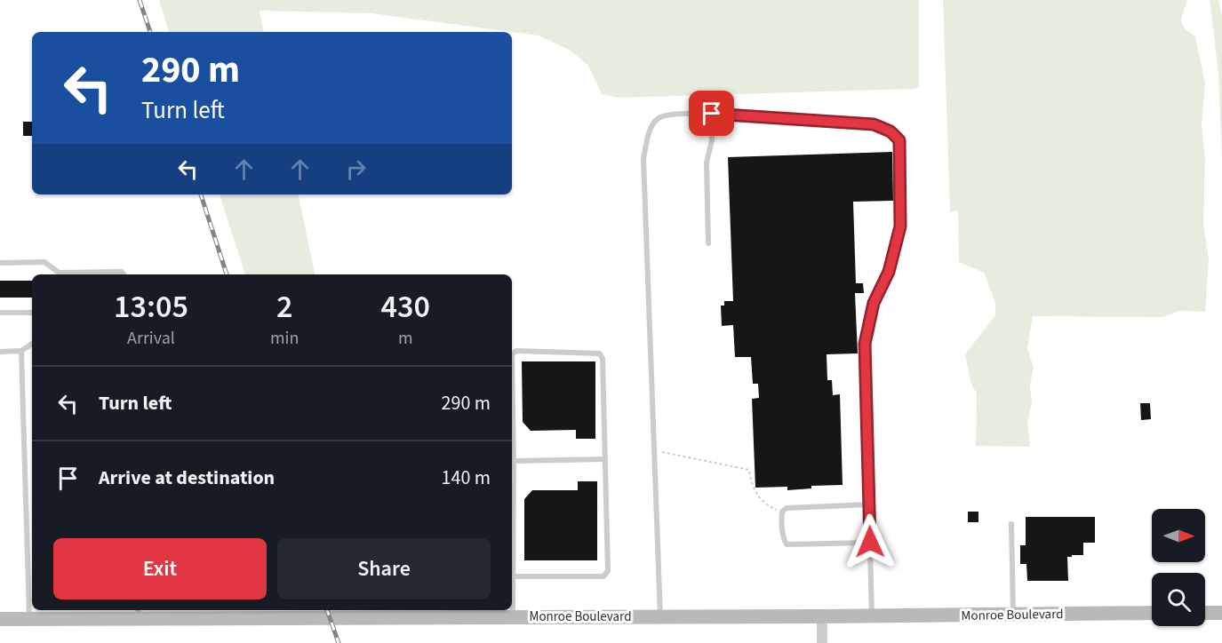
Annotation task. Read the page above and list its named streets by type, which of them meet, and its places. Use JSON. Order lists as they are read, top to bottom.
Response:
{
  "streets": {
    "street": ["Monroe Boulevard"]
  },
  "north": "right",
  "page": {
    "turn": ["290 m", "Turn left"],
    "eta": [
      "13:05",
      "Arrival",
      "2",
      "min",
      "430",
      "m"
    ],
    "list": [
      {
        "name": "Turn left",
        "value": "290 m"
      },
      {
        "name": "Arrive at destination",
        "value": "140 m"
      }
    ],
    "buttons": ["Exit", "Share"]
  }
}
